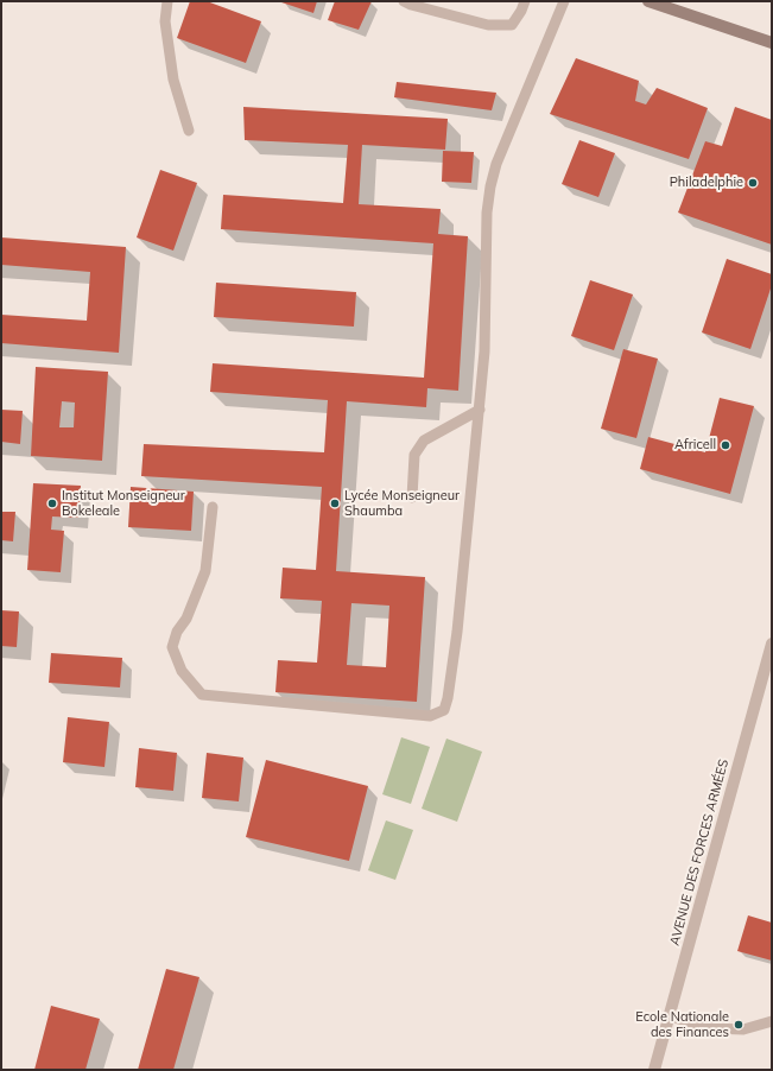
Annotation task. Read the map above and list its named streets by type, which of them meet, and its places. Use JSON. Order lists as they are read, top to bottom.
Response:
{
  "streets": {
    "street": ["AVENUE DES FORCES ARMÉES"]
  },
  "places": [
    "Philadelphie",
    "Africell",
    "Institut Monseigneur Bokeleale",
    "Lycée Monseigneur Shaumba",
    "Ecole Nationale des Finances"
  ]
}
